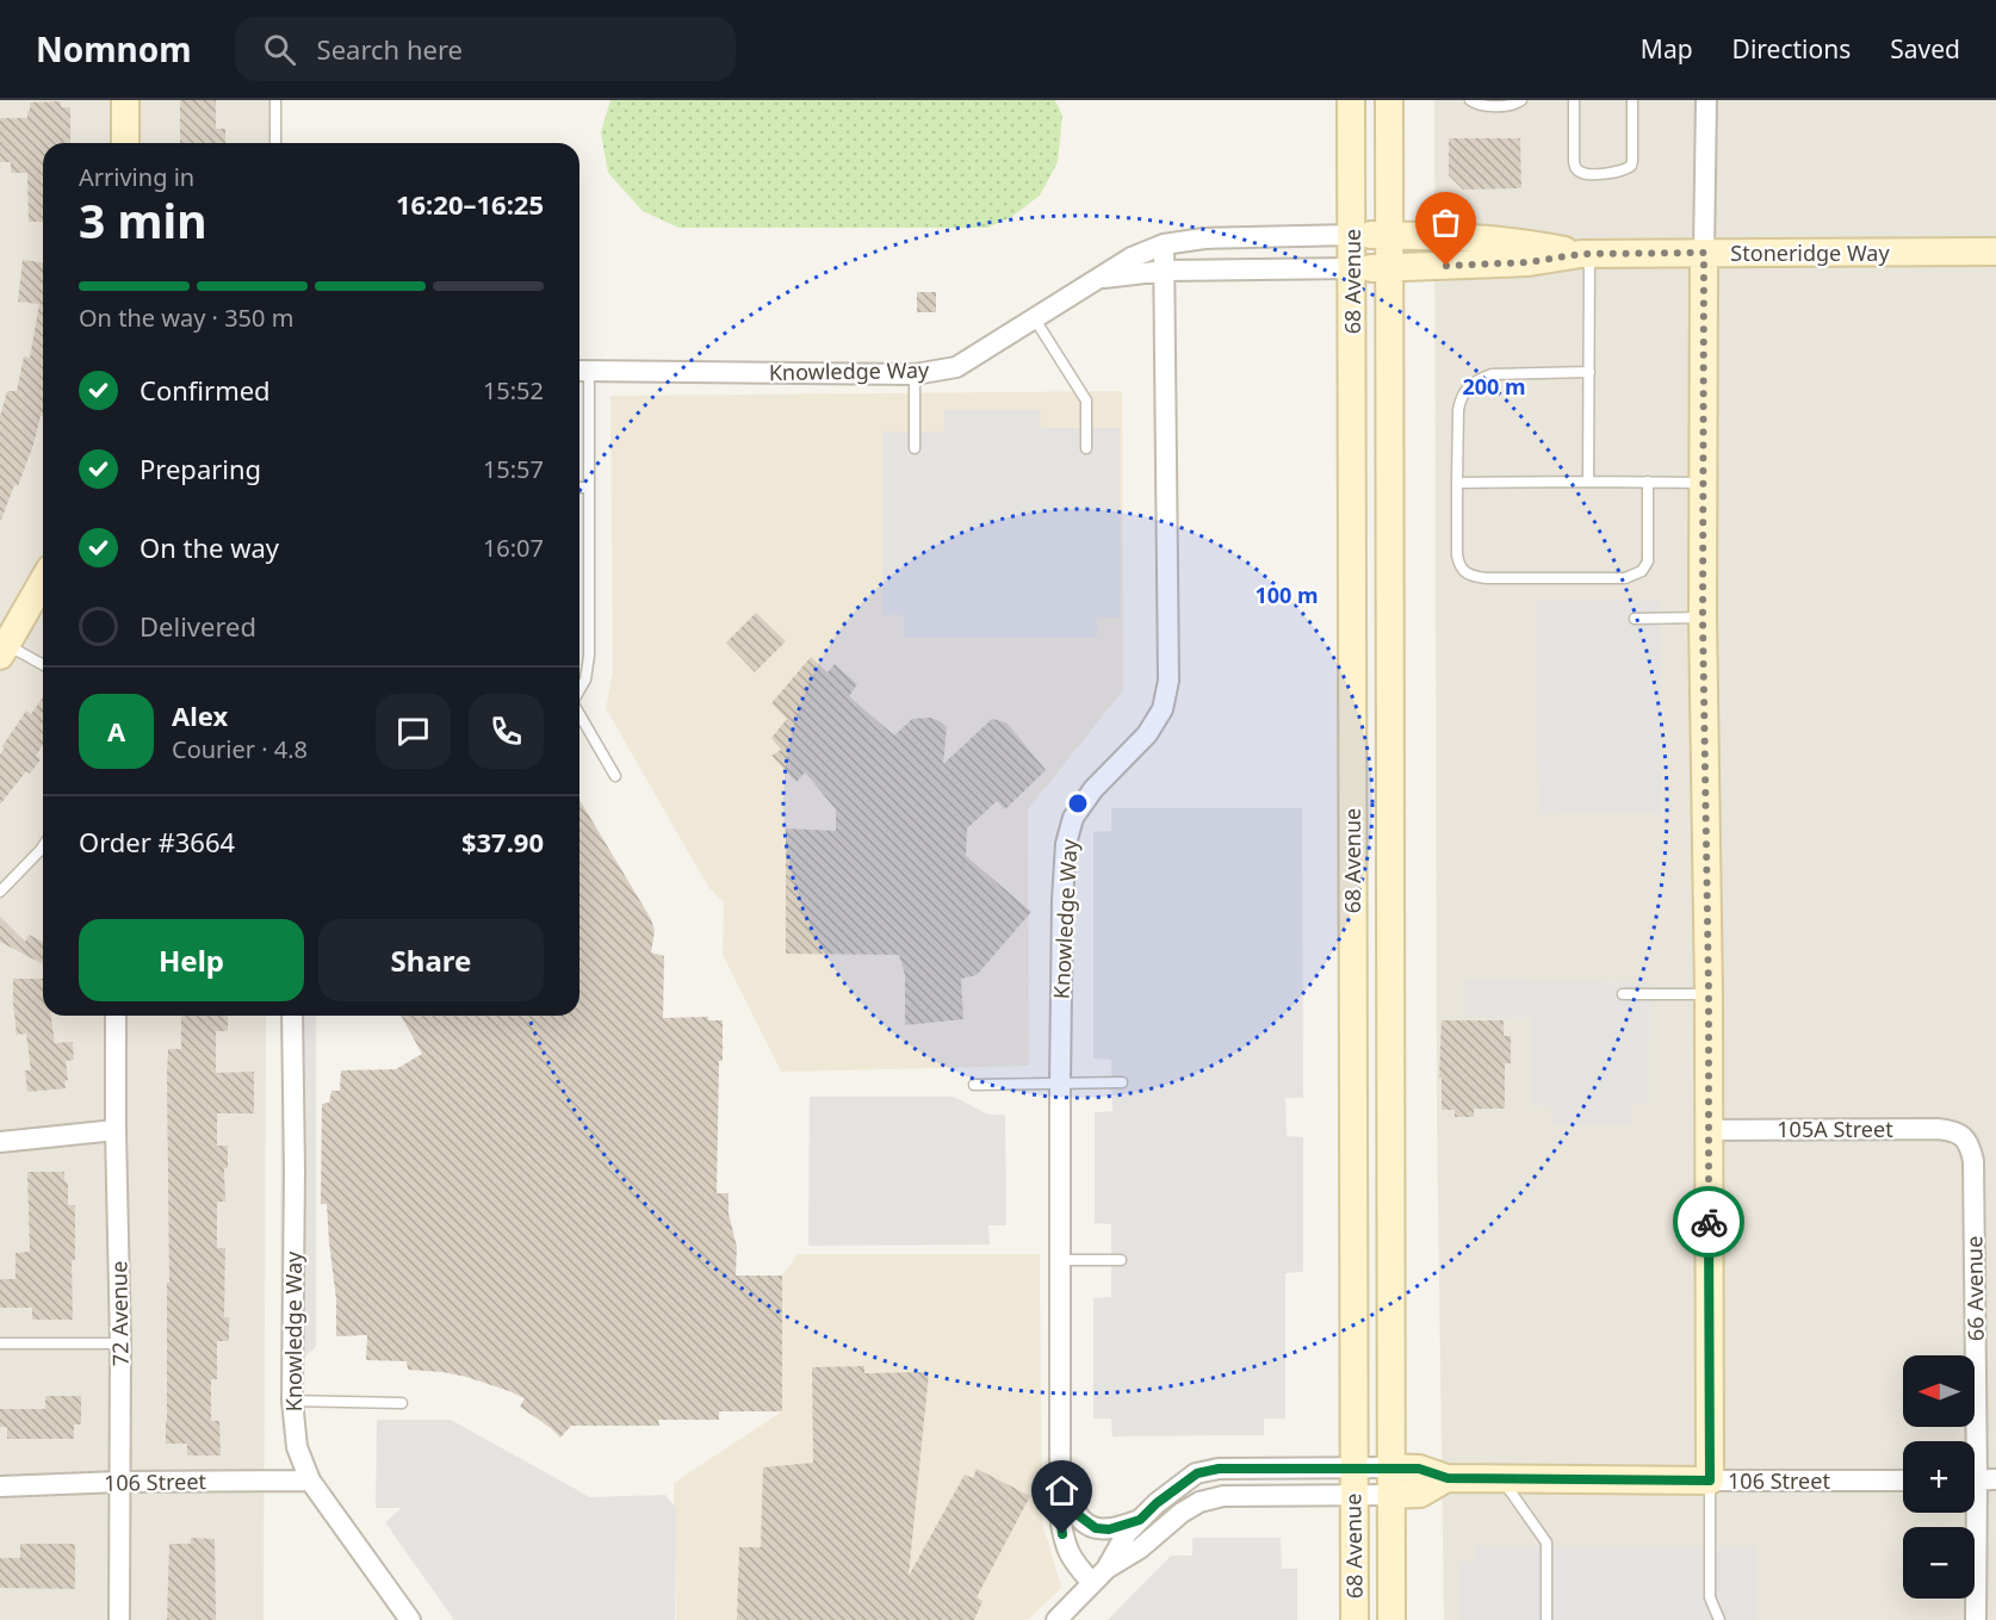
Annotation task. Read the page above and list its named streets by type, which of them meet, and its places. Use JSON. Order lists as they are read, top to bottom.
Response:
{
  "streets": {
    "main road": [
      "Stoneridge Way",
      "68 Avenue",
      "Knowledge Way",
      "106 Street"
    ],
    "street": ["105A Street", "66 Avenue", "72 Avenue"]
  },
  "crossings": [
    ["Stoneridge Way", "68 Avenue"],
    ["Stoneridge Way", "Knowledge Way"],
    ["68 Avenue", "Knowledge Way"],
    ["68 Avenue", "106 Street"],
    ["Knowledge Way", "106 Street"],
    ["105A Street", "66 Avenue"],
    ["72 Avenue", "106 Street"]
  ],
  "north": "left",
  "page": {
    "header": "Nomnom",
    "search": "Search here",
    "nav": ["Map", "Directions", "Saved"],
    "heading": ["3 min", "Arriving in", "16:20–16:25"],
    "panel": [
      "Alex",
      "Courier · 4.8",
      "Order #3664",
      "$37.90"
    ],
    "bar": "On the way · 350 m",
    "list": [
      ["Confirmed", "15:52"],
      ["Preparing", "15:57"],
      ["On the way", "16:07"],
      "Delivered"
    ],
    "round": "A",
    "buttons": ["Help", "Share"],
    "map_buttons": ["+", "−"]
  },
  "rings": ["200 m", "100 m"]
}
